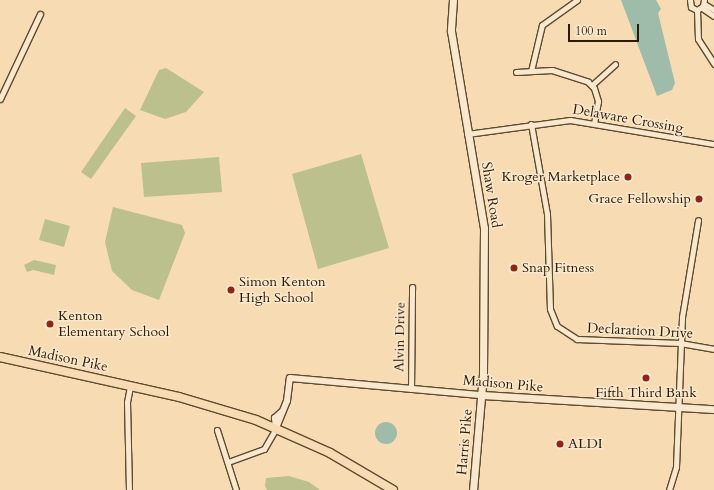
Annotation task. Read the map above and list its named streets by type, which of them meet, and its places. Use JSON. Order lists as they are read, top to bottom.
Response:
{
  "streets": {
    "main road": ["Shaw Road", "Madison Pike", "Harris Pike"],
    "street": ["Delaware Crossing", "Declaration Drive", "Alvin Drive"]
  },
  "crossings": [
    ["Delaware Crossing", "Shaw Road"],
    ["Delaware Crossing", "Declaration Drive"],
    ["Shaw Road", "Madison Pike"],
    ["Shaw Road", "Harris Pike"],
    ["Alvin Drive", "Madison Pike"],
    ["Madison Pike", "Harris Pike"]
  ],
  "places": [
    "Kroger Marketplace",
    "Grace Fellowship",
    "Snap Fitness",
    "Simon Kenton High School",
    "Kenton Elementary School",
    "Fifth Third Bank",
    "ALDI"
  ],
  "scale_bar": "100 m"
}
